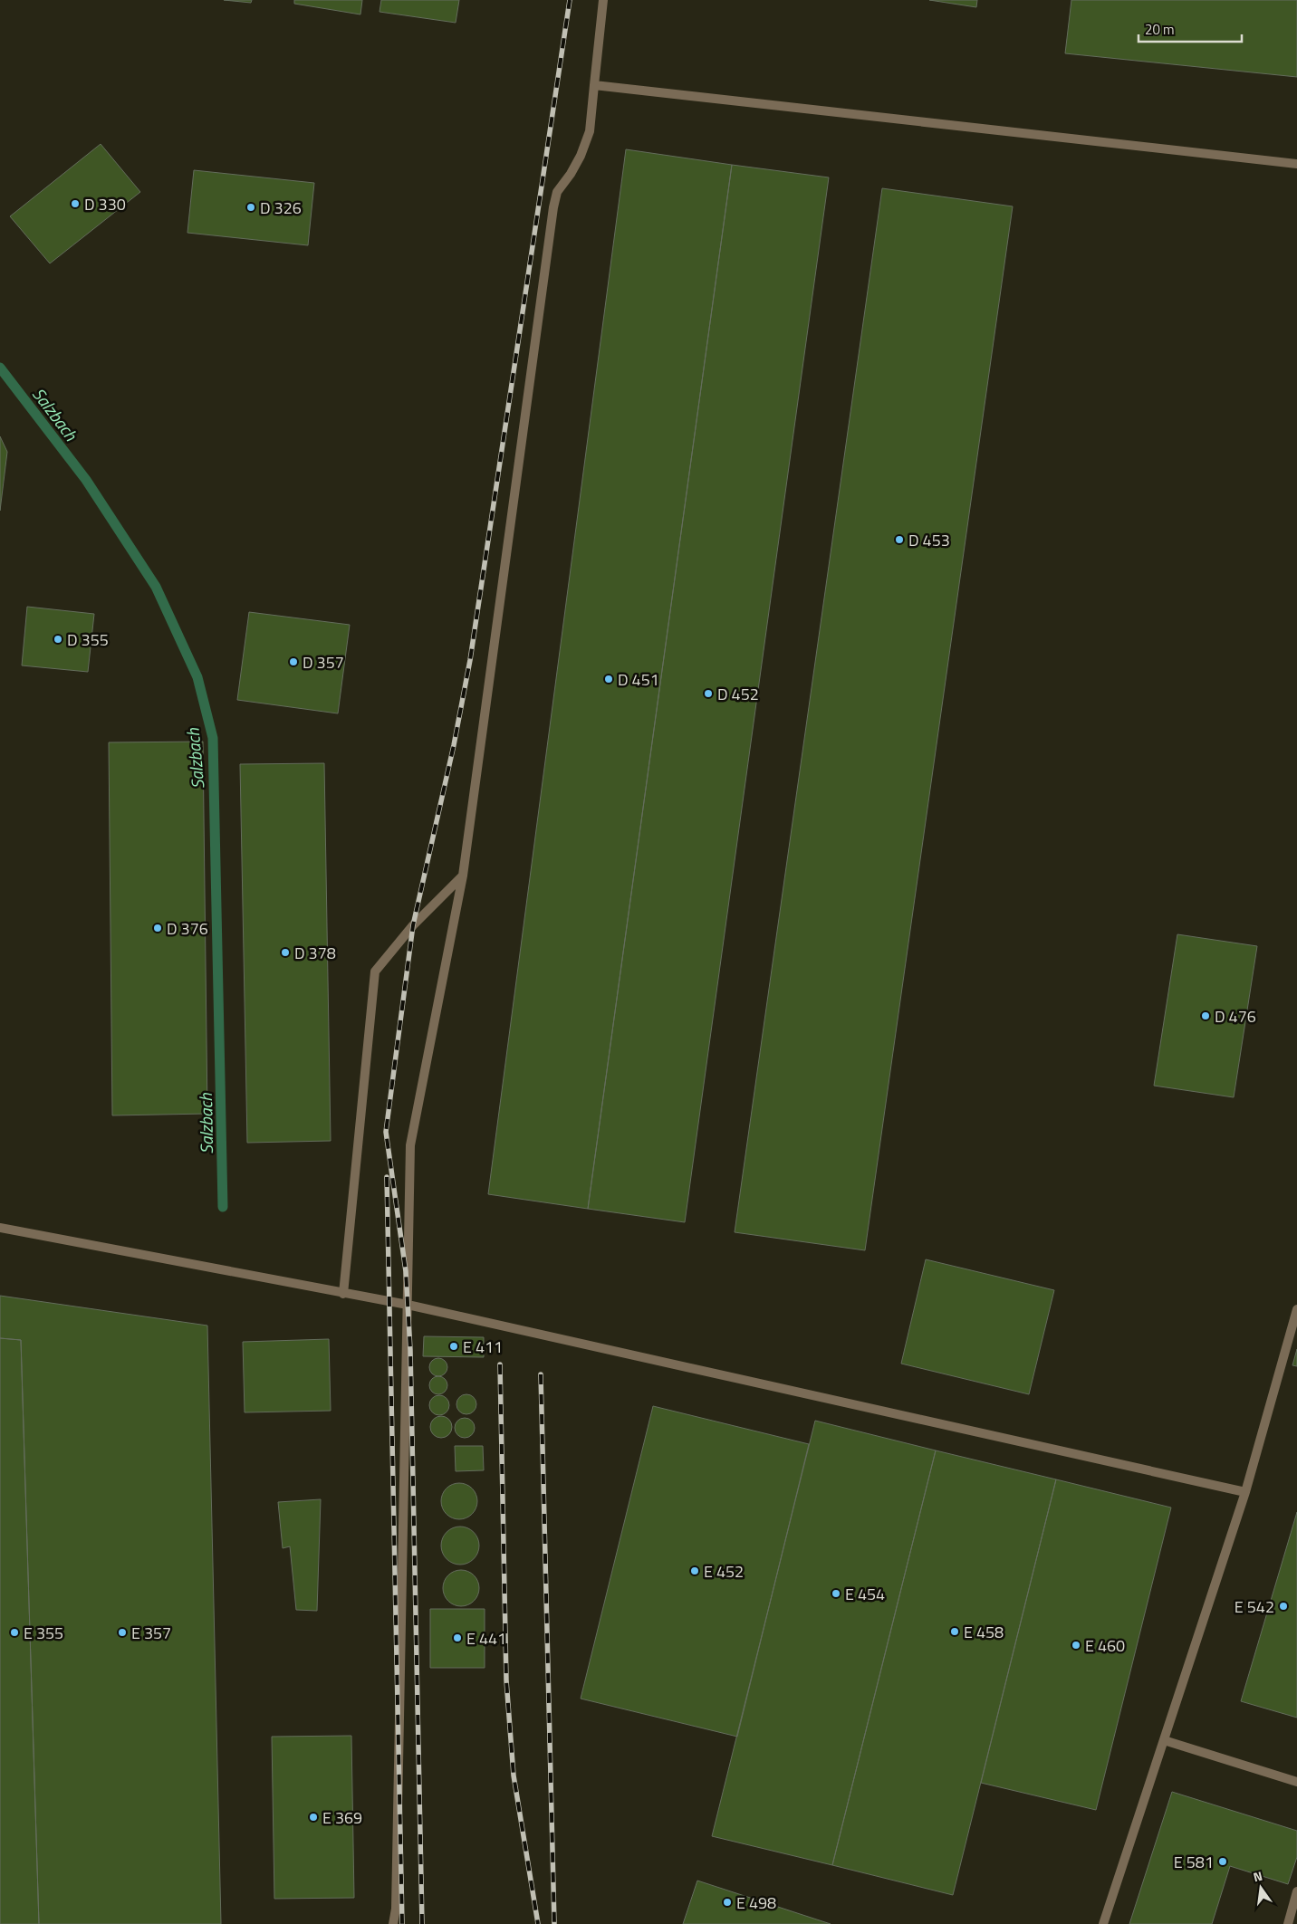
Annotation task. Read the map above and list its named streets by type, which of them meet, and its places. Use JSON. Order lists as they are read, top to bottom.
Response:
{
  "water": ["Salzbach"],
  "places": [
    "D 330",
    "D 326",
    "D 453",
    "D 355",
    "D 357",
    "D 451",
    "D 452",
    "D 376",
    "D 378",
    "D 476",
    "E 411",
    "E 452",
    "E 454",
    "E 542",
    "E 458",
    "E 355",
    "E 357",
    "E 441",
    "E 460",
    "E 369",
    "E 581",
    "E 498"
  ],
  "scale_bar": "20 m",
  "north": "top"
}
